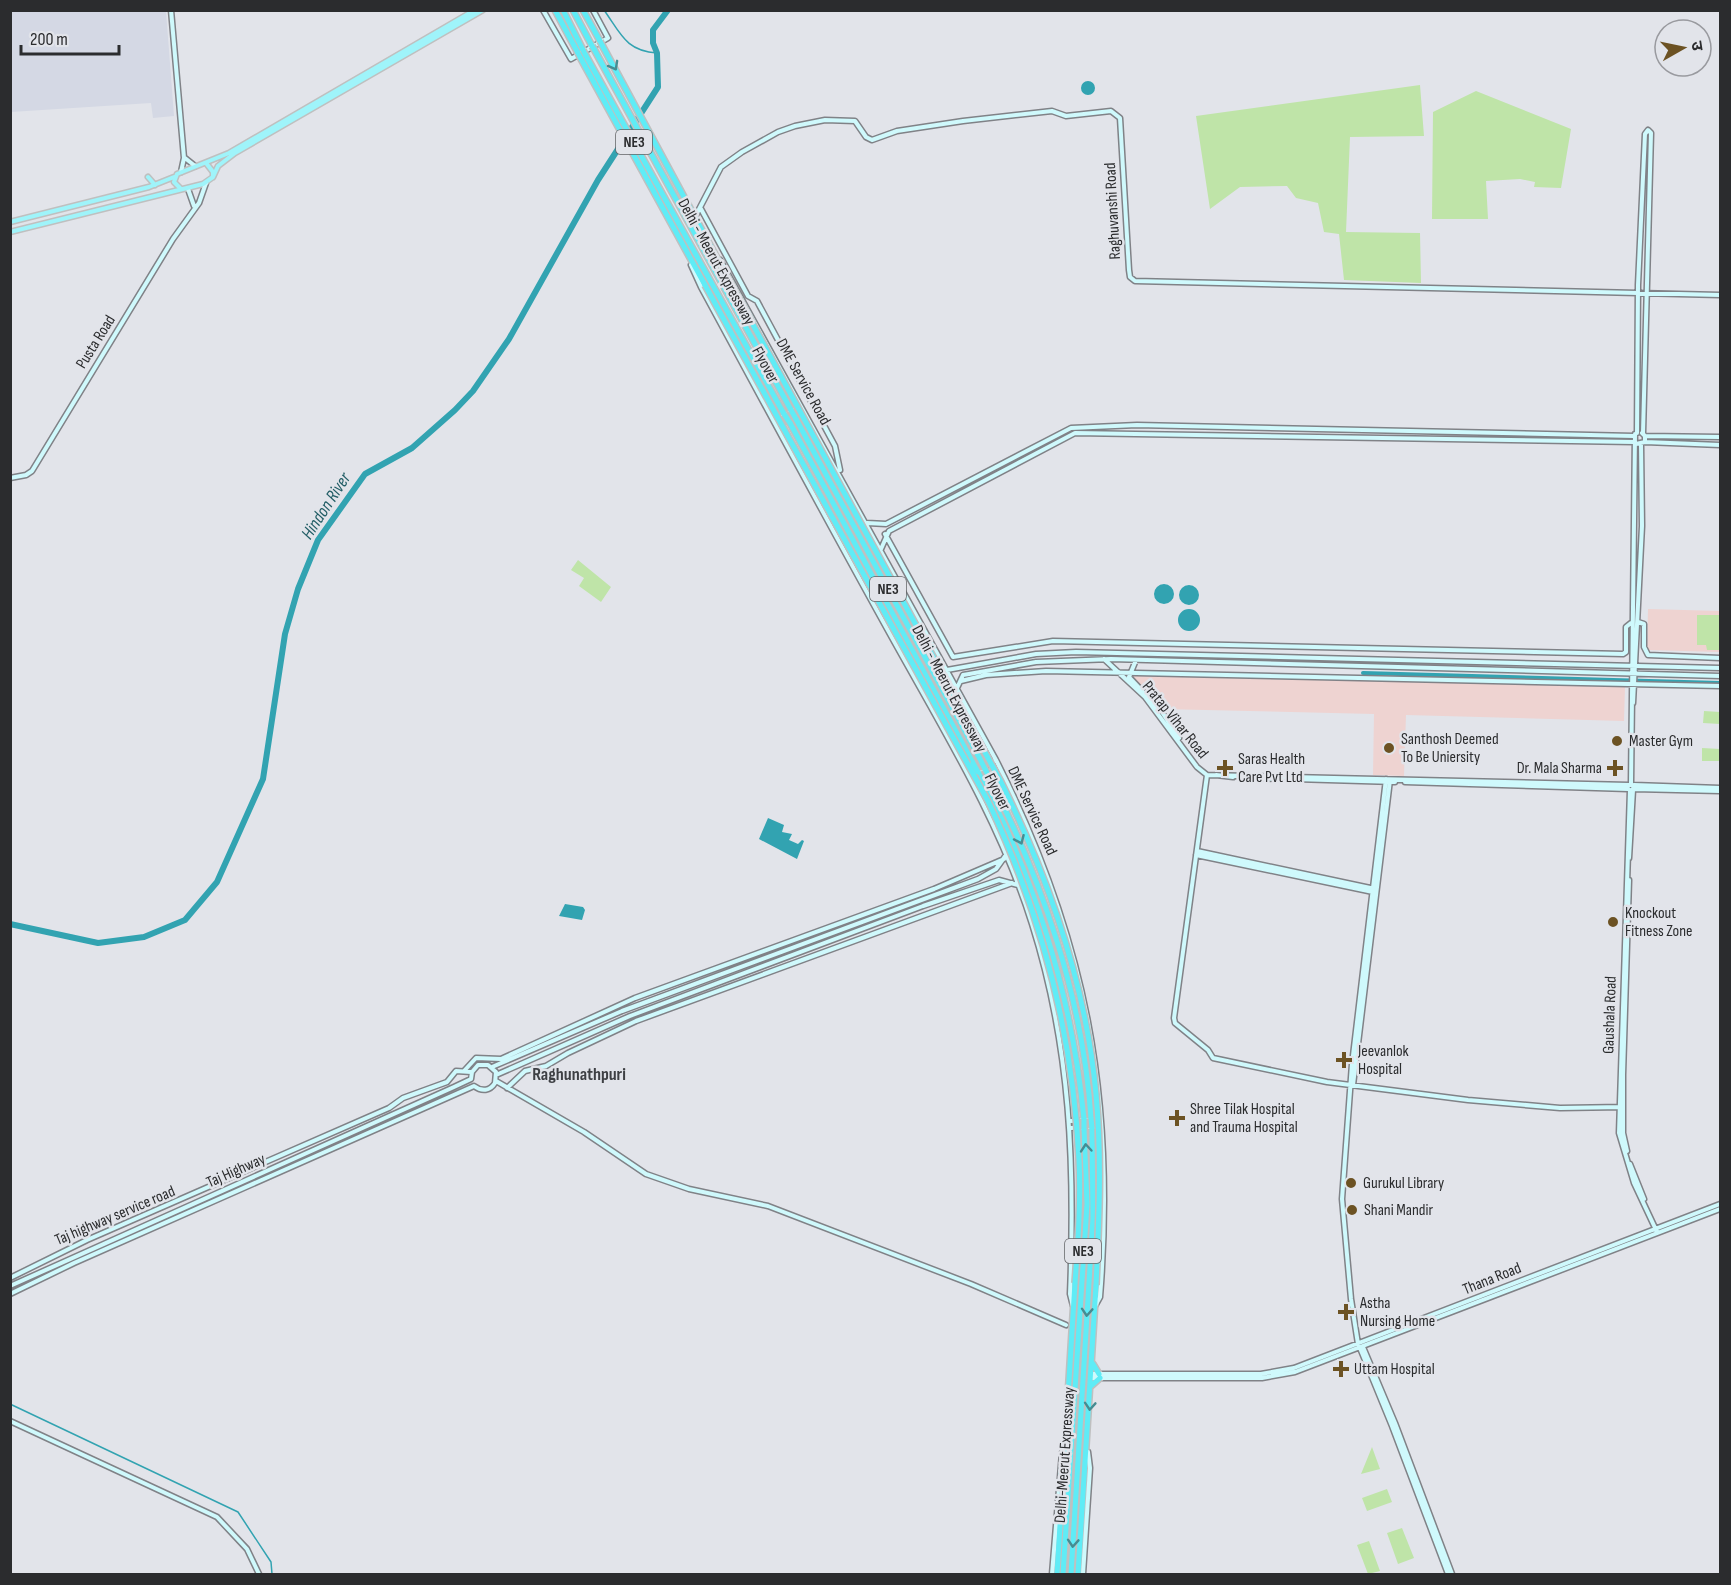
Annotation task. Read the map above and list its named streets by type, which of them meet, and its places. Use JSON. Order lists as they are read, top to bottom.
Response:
{
  "streets": {
    "highway": [
      "NE3",
      "Delhi - Meerut Expressway",
      "Flyover",
      "Delhi-Meerut Expressway"
    ],
    "street": [
      "Raghuvanshi Road",
      "Pusta Road",
      "DME Service Road",
      "Pratap Vihar Road",
      "Gaushala Road",
      "Taj Highway",
      "Taj highway service road",
      "Thana Road"
    ]
  },
  "crossings": [
    ["Raghuvanshi Road", "Flyover"],
    ["Delhi - Meerut Expressway", "Flyover"],
    ["Delhi - Meerut Expressway", "Delhi-Meerut Expressway"],
    ["Flyover", "DME Service Road"],
    ["Flyover", "Thana Road"],
    ["Pratap Vihar Road", "Gaushala Road"],
    ["Gaushala Road", "Thana Road"]
  ],
  "districts": ["Raghunathpuri"],
  "water": ["Hindon River"],
  "places": {
    "other": [
      "Master Gym",
      "Santhosh Deemed To Be Uniersity",
      "Knockout Fitness Zone",
      "Gurukul Library",
      "Shani Mandir"
    ],
    "health": [
      "Saras Health Care Pvt Ltd",
      "Dr. Mala Sharma",
      "Jeevanlok Hospital",
      "Shree Tilak Hospital and Trauma Hospital",
      "Astha Nursing Home",
      "Uttam Hospital"
    ]
  },
  "scale_bar": "200 m",
  "north": "right"
}
